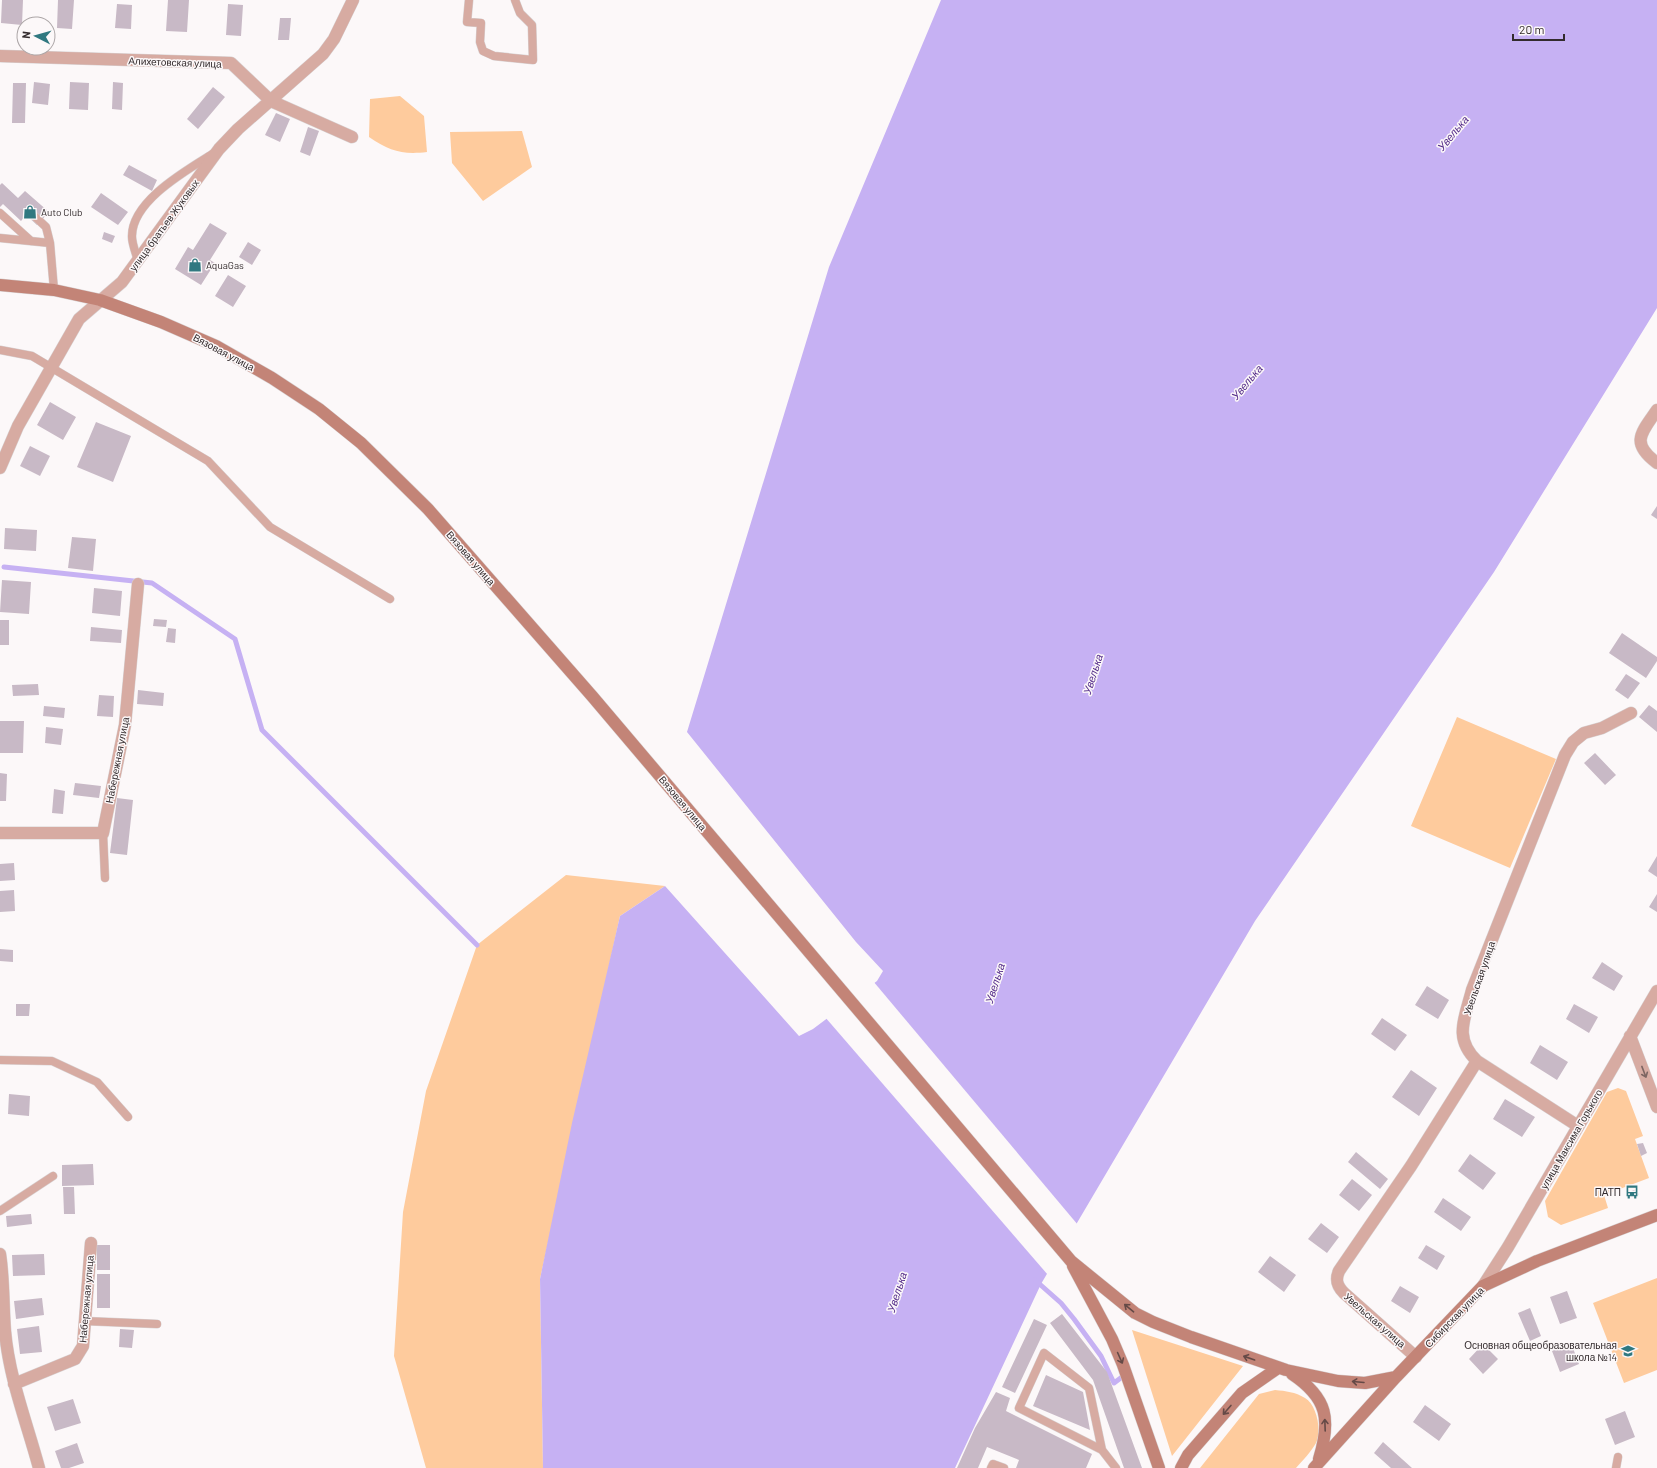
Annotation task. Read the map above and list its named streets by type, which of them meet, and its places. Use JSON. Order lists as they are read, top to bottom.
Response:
{
  "streets": {
    "street": [
      "Алихетовская улица",
      "улица братьев Жуковых",
      "Вязовая улица",
      "Набережная улица",
      "Увельская улица",
      "улица Максима Горького",
      "Сибирская улица"
    ]
  },
  "crossings": [
    ["Алихетовская улица", "улица братьев Жуковых"],
    ["улица братьев Жуковых", "Вязовая улица"],
    ["Увельская улица", "Сибирская улица"],
    ["улица Максима Горького", "Сибирская улица"]
  ],
  "water": ["Увелька"],
  "places": {
    "shop": ["Auto Club", "AquaGas"],
    "bus stop": ["ПАТП"],
    "school or university": ["Основная общеобразовательная школа №14"]
  },
  "scale_bar": "20 m",
  "north": "left"
}
